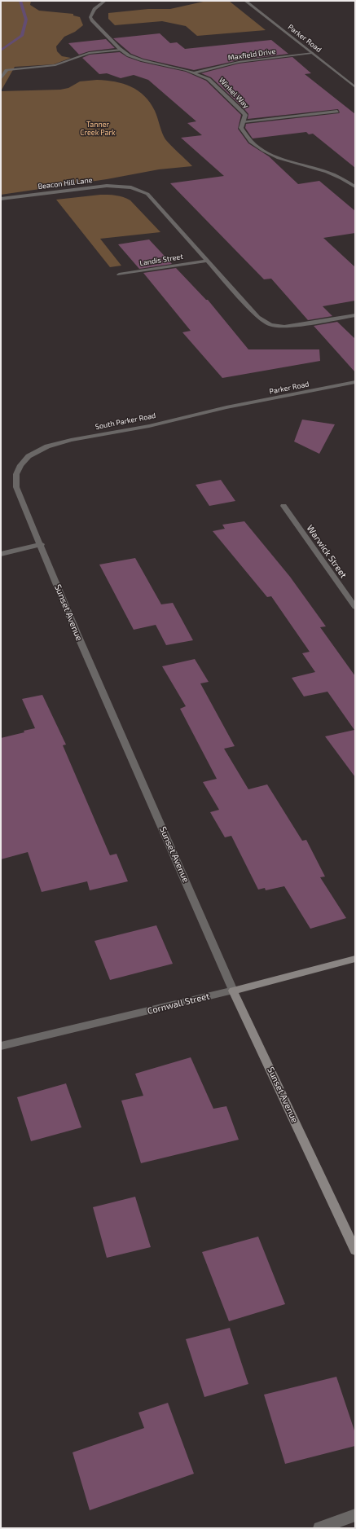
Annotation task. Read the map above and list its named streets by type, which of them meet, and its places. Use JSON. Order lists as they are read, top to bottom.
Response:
{
  "streets": {
    "main road": ["Sunset Avenue", "Cornwall Street"],
    "street": [
      "Parker Road",
      "Maxfield Drive",
      "Winkel Way",
      "Beacon Hill Lane",
      "Landis Street",
      "South Parker Road",
      "Warwick Street"
    ]
  },
  "crossings": [
    ["Parker Road", "Maxfield Drive"],
    ["Parker Road", "South Parker Road"],
    ["Maxfield Drive", "Winkel Way"],
    ["Beacon Hill Lane", "Landis Street"],
    ["South Parker Road", "Sunset Avenue"],
    ["Sunset Avenue", "Cornwall Street"]
  ],
  "parks": ["Tanner Creek Park"]
}
